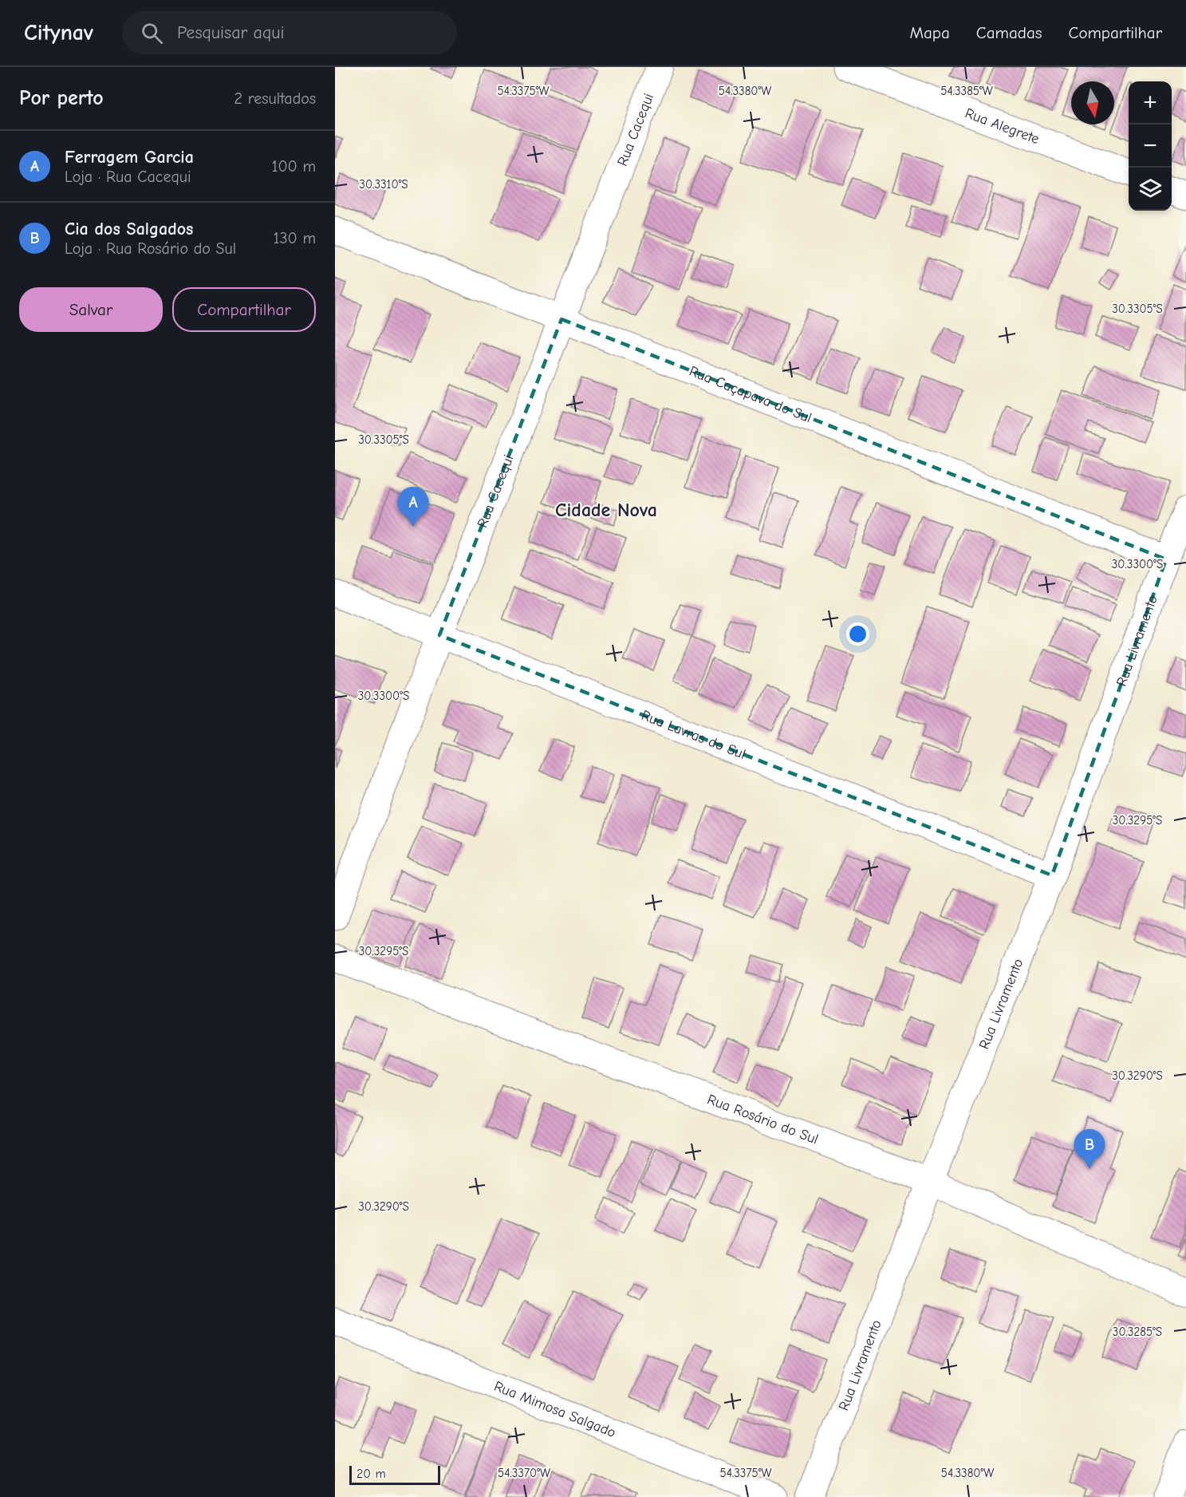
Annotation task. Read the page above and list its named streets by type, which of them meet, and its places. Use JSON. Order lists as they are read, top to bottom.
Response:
{
  "streets": {
    "street": [
      "Rua Alegrete",
      "Rua Cacequi",
      "Rua Caçapava do Sul",
      "Rua Livramento",
      "Rua Lavras do Sul",
      "Rua Rosário do Sul",
      "Rua Mimosa Salgado"
    ]
  },
  "crossings": [
    ["Rua Cacequi", "Rua Caçapava do Sul"],
    ["Rua Cacequi", "Rua Lavras do Sul"],
    ["Rua Caçapava do Sul", "Rua Livramento"],
    ["Rua Livramento", "Rua Lavras do Sul"],
    ["Rua Livramento", "Rua Rosário do Sul"]
  ],
  "districts": ["Cidade Nova"],
  "scale_bar": "20 m",
  "north": "bottom",
  "page": {
    "header": "Citynav",
    "search": "Pesquisar aqui",
    "nav": ["Mapa", "Camadas", "Compartilhar"],
    "heading": ["Por perto", "2 resultados"],
    "map_buttons": ["+", "−"],
    "list": [
      {
        "mark": "A",
        "name": "Ferragem Garcia",
        "note": "Loja · Rua Cacequi",
        "value": "100 m"
      },
      {
        "mark": "B",
        "name": "Cia dos Salgados",
        "note": "Loja · Rua Rosário do Sul",
        "value": "130 m"
      }
    ],
    "buttons": ["Salvar", "Compartilhar"],
    "pins": ["A", "B"],
    "scale": "20 m"
  },
  "coordinates": [
    "54.3375°W",
    "54.3380°W",
    "54.3385°W",
    "30.3310°S",
    "30.3305°S",
    "30.3300°S",
    "30.3295°S",
    "30.3290°S",
    "30.3285°S",
    "54.3370°W"
  ]
}
